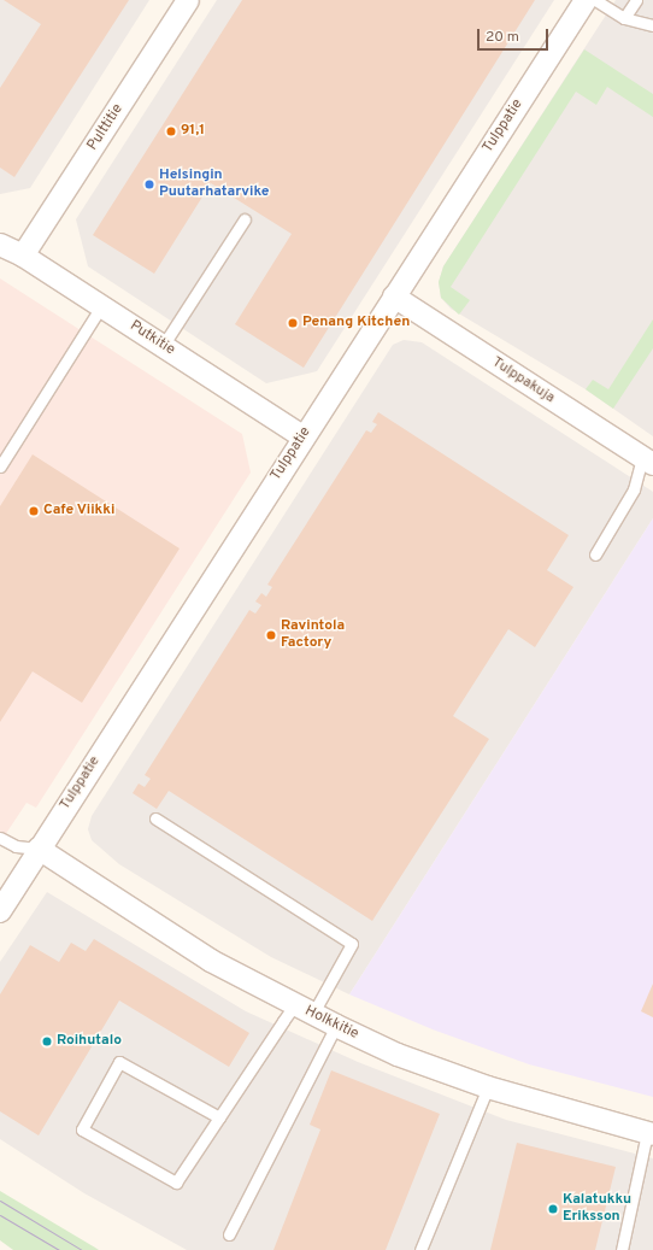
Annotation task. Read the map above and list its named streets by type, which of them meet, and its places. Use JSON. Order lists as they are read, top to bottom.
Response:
{
  "streets": {
    "street": [
      "Tulppatie",
      "Pulttitie",
      "Putkitie",
      "Tulppakuja",
      "Holkkitie"
    ]
  },
  "crossings": [
    ["Tulppatie", "Putkitie"],
    ["Tulppatie", "Tulppakuja"],
    ["Tulppatie", "Holkkitie"],
    ["Pulttitie", "Putkitie"]
  ],
  "places": [
    "91,1",
    "Helsingin Puutarhatarvike",
    "Penang Kitchen",
    "Cafe Viikki",
    "Ravintola Factory",
    "Roihutalo",
    "Kalatukku Eriksson"
  ],
  "scale_bar": "20 m"
}
